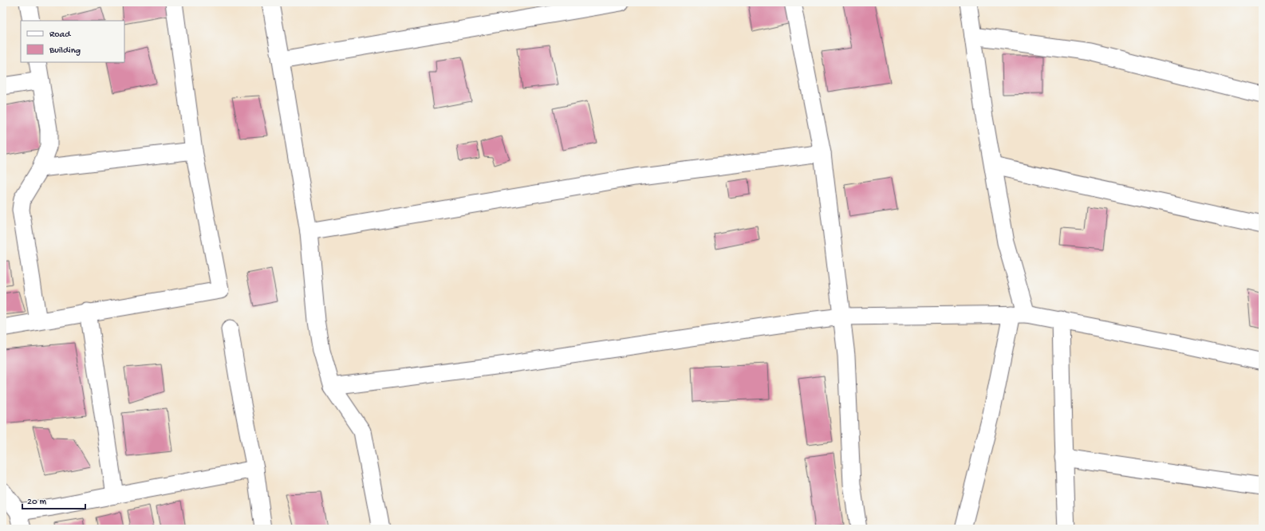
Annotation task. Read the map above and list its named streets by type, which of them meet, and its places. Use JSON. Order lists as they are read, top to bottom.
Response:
{
  "legend": ["Road", "Building"],
  "scale_bar": "20 m"
}
